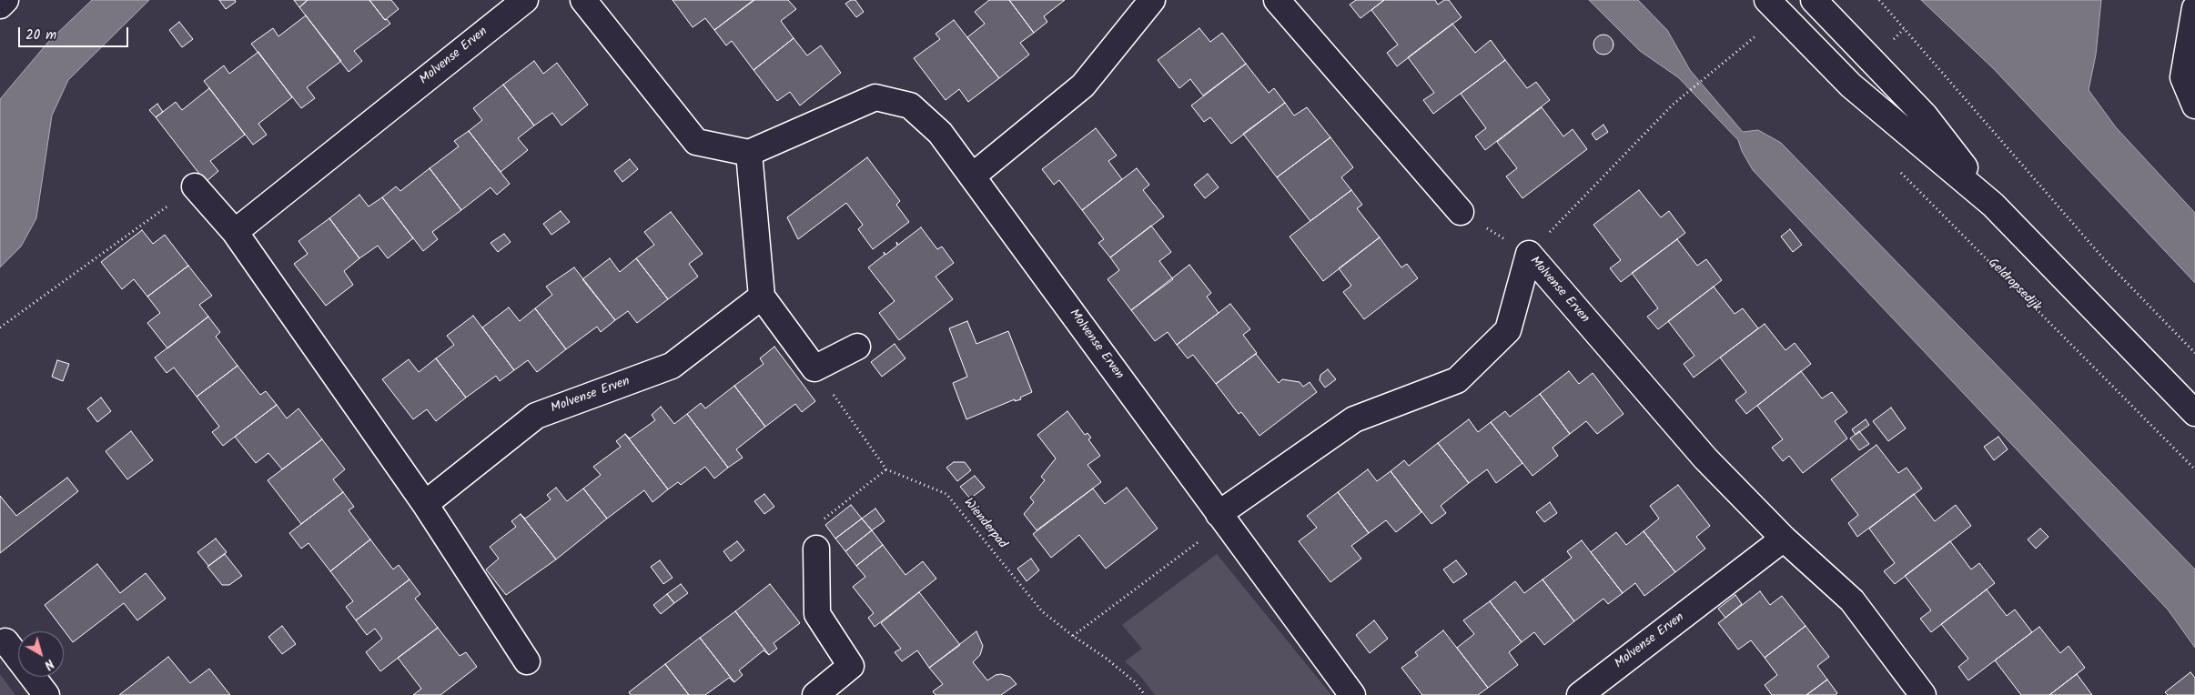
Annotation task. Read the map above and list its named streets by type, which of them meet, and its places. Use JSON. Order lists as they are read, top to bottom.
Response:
{
  "streets": {
    "street": ["Molvense Erven"],
    "path": ["Geldropsedijk", "Wienderpad"]
  },
  "scale_bar": "20 m",
  "north": "bottom right"
}
